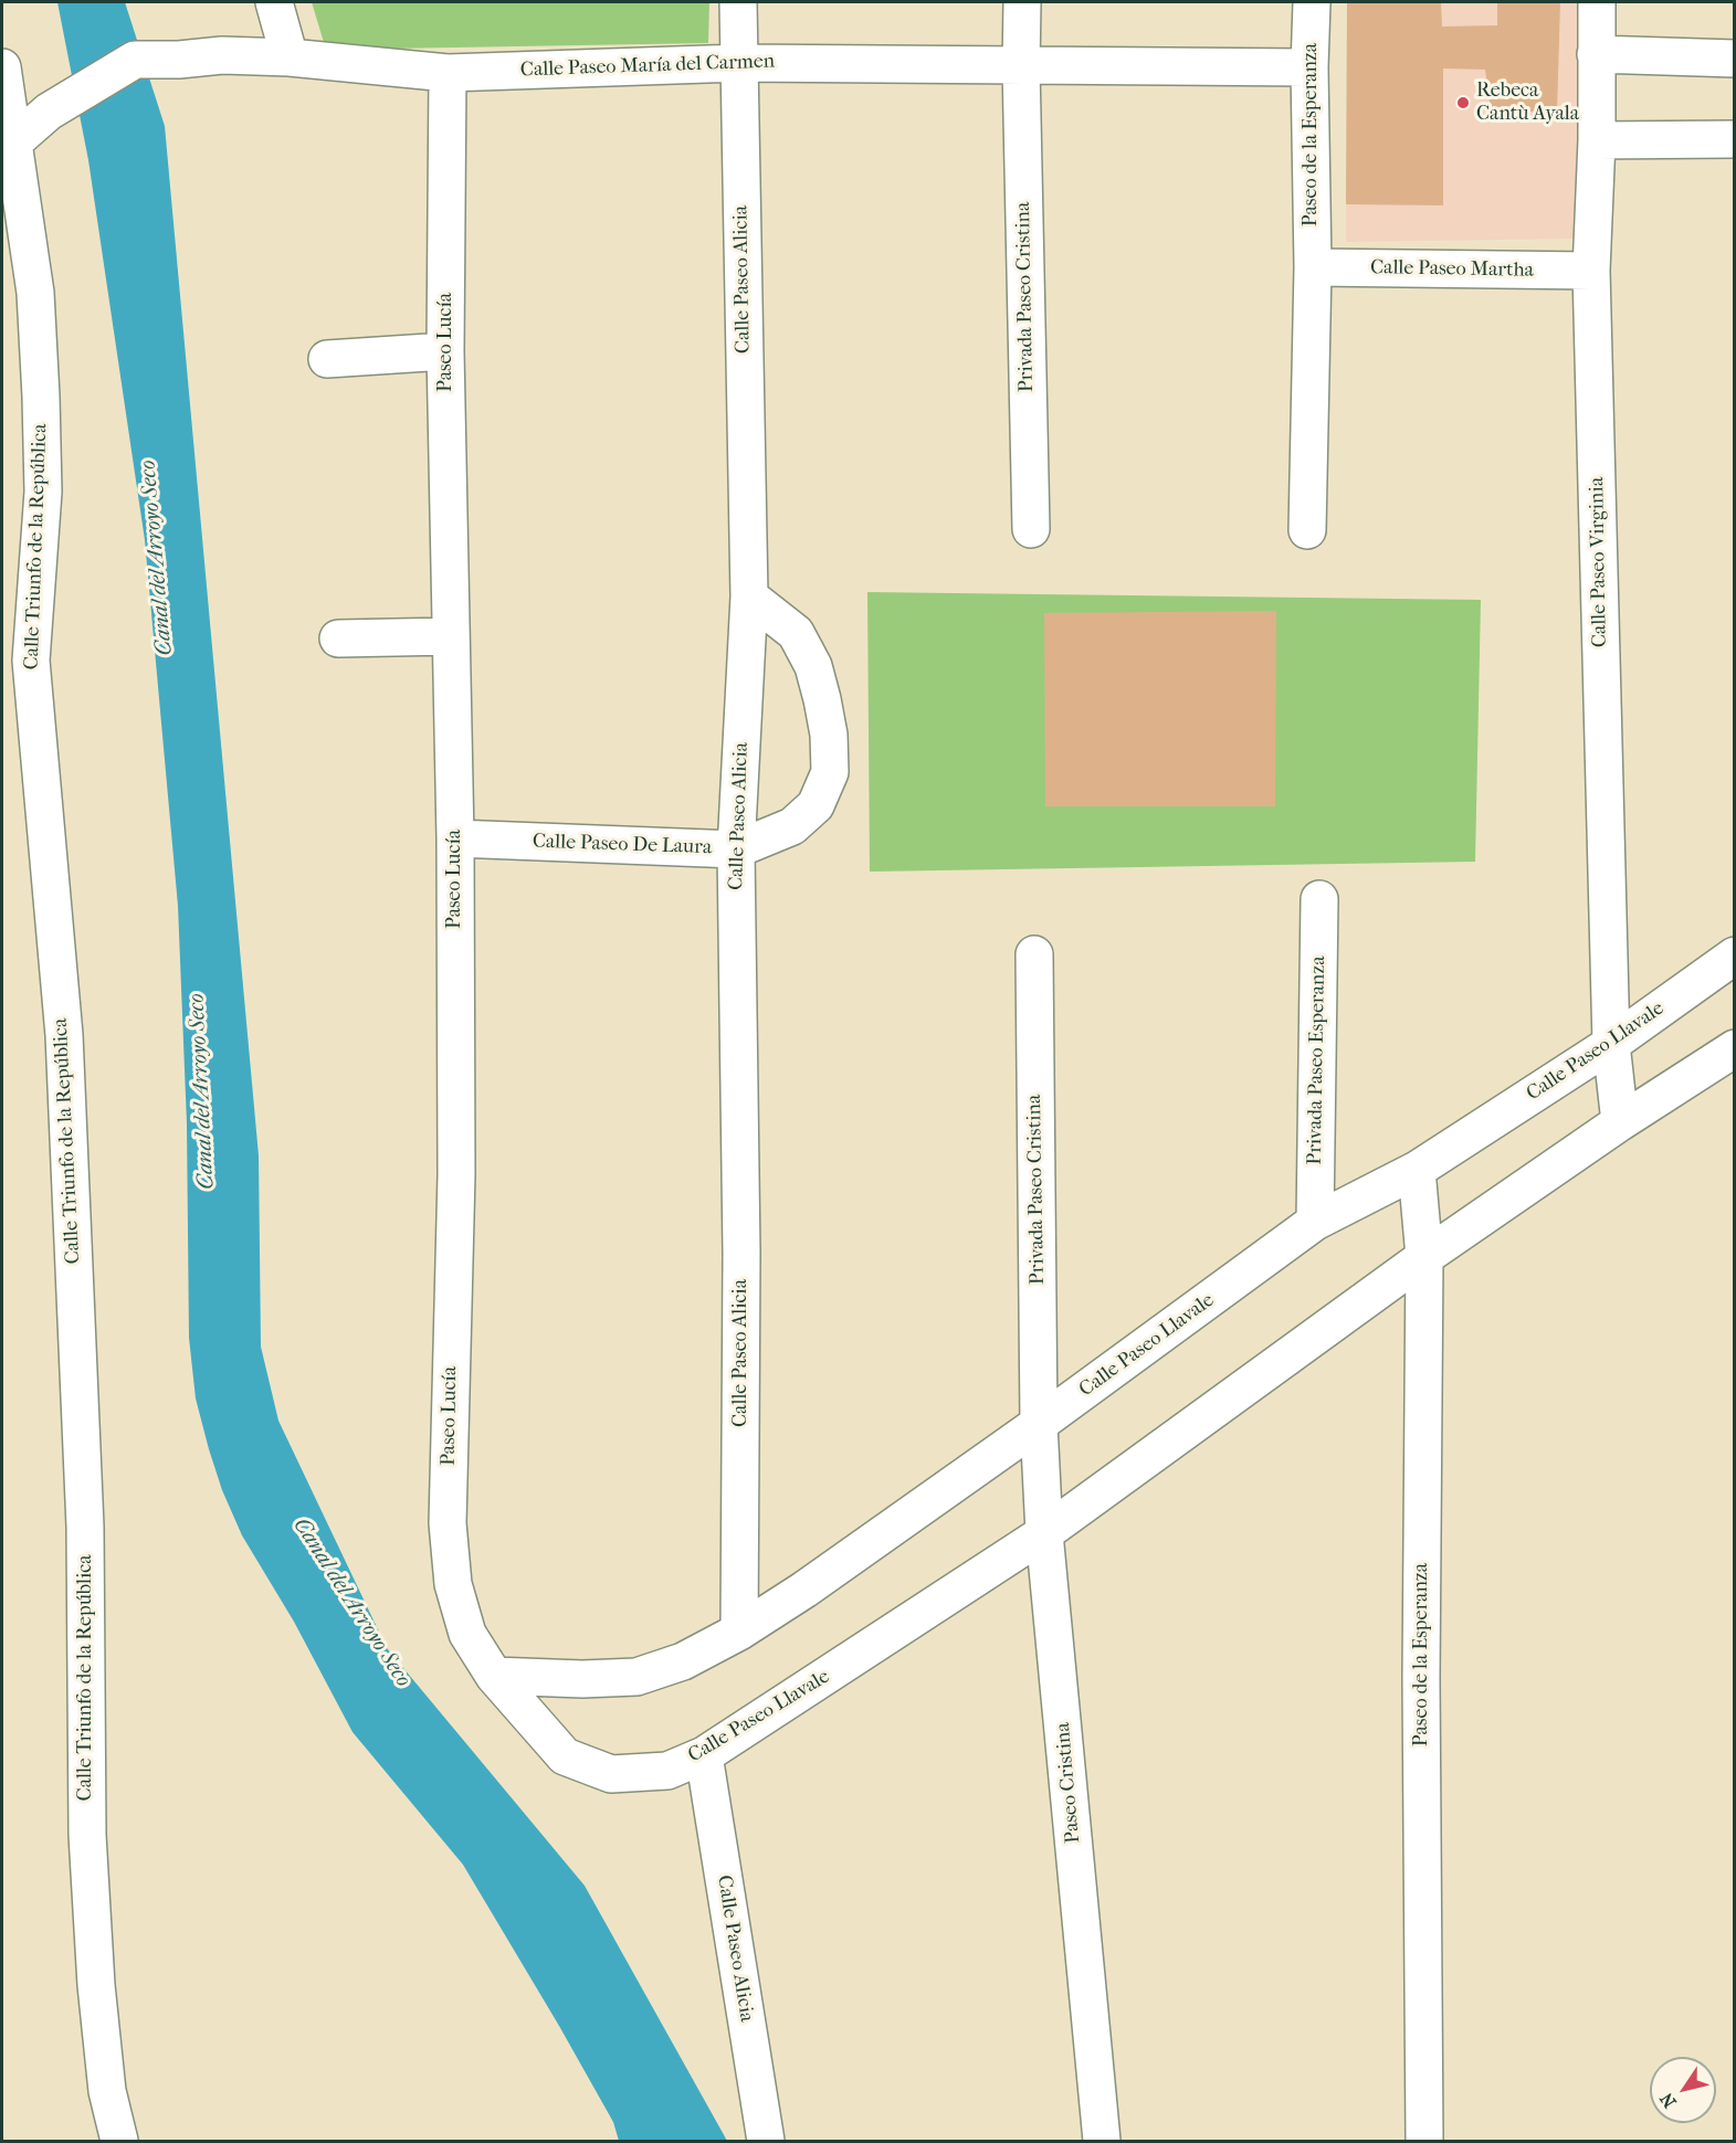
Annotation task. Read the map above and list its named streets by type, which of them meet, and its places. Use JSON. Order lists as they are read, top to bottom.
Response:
{
  "streets": {
    "street": [
      "Calle Paseo María del Carmen",
      "Paseo de la Esperanza",
      "Calle Paseo Martha",
      "Calle Paseo Alicia",
      "Privada Paseo Cristina",
      "Paseo Lucía",
      "Calle Triunfo de la República",
      "Calle Paseo Virginia",
      "Calle Paseo De Laura",
      "Calle Paseo Llavale",
      "Privada Paseo Esperanza",
      "Paseo Cristina"
    ]
  },
  "crossings": [
    ["Calle Paseo María del Carmen", "Paseo de la Esperanza"],
    ["Calle Paseo María del Carmen", "Calle Paseo Alicia"],
    ["Calle Paseo María del Carmen", "Privada Paseo Cristina"],
    ["Calle Paseo María del Carmen", "Paseo Lucía"],
    ["Calle Paseo María del Carmen", "Calle Triunfo de la República"],
    ["Paseo de la Esperanza", "Calle Paseo Martha"],
    ["Paseo de la Esperanza", "Calle Paseo Llavale"],
    ["Calle Paseo Martha", "Calle Paseo Virginia"],
    ["Calle Paseo Alicia", "Calle Paseo De Laura"],
    ["Calle Paseo Alicia", "Calle Paseo Llavale"],
    ["Privada Paseo Cristina", "Calle Paseo Llavale"],
    ["Privada Paseo Cristina", "Paseo Cristina"],
    ["Paseo Lucía", "Calle Paseo De Laura"],
    ["Paseo Lucía", "Calle Paseo Llavale"],
    ["Calle Paseo Virginia", "Calle Paseo Llavale"],
    ["Calle Paseo Llavale", "Privada Paseo Esperanza"],
    ["Calle Paseo Llavale", "Paseo Cristina"]
  ],
  "water": ["Canal del Arroyo Seco"],
  "places": ["Rebeca Cantù Ayala"],
  "north": "bottom left"
}
